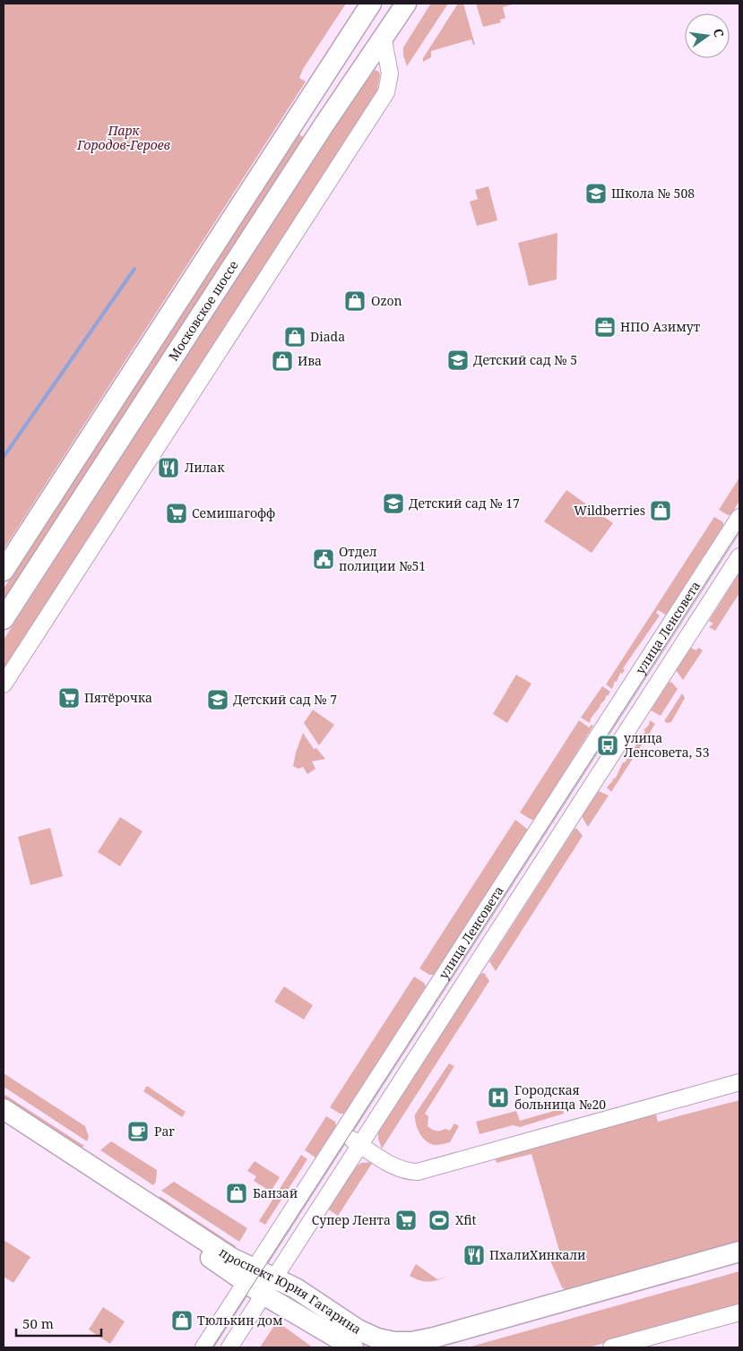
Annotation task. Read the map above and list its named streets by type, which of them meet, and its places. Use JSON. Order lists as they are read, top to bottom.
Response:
{
  "streets": {
    "main road": ["Московское шоссе", "проспект Юрия Гагарина"],
    "street": ["улица Ленсовета"]
  },
  "crossings": [
    ["улица Ленсовета", "проспект Юрия Гагарина"]
  ],
  "parks": ["Парк Городов-Героев"],
  "places": {
    "school or university": [
      "Школа № 508",
      "Детский сад № 5",
      "Детский сад № 17",
      "Детский сад № 7"
    ],
    "shop": [
      "Ozon",
      "Diada",
      "Ива",
      "Wildberries",
      "Банзай",
      "Тюлькин дом"
    ],
    "office": ["НПО Азимут"],
    "restaurant": ["Лилак", "ПхалиХинкали"],
    "supermarket": ["Семишагофф", "Пятёрочка", "Супер Лента"],
    "public building": ["Отдел полиции №51"],
    "bus stop": ["улица Ленсовета, 53"],
    "hospital": ["Городская больница №20"],
    "cafe": ["Par"],
    "sports": ["Xfit"]
  },
  "scale_bar": "50 m",
  "north": "right"
}
